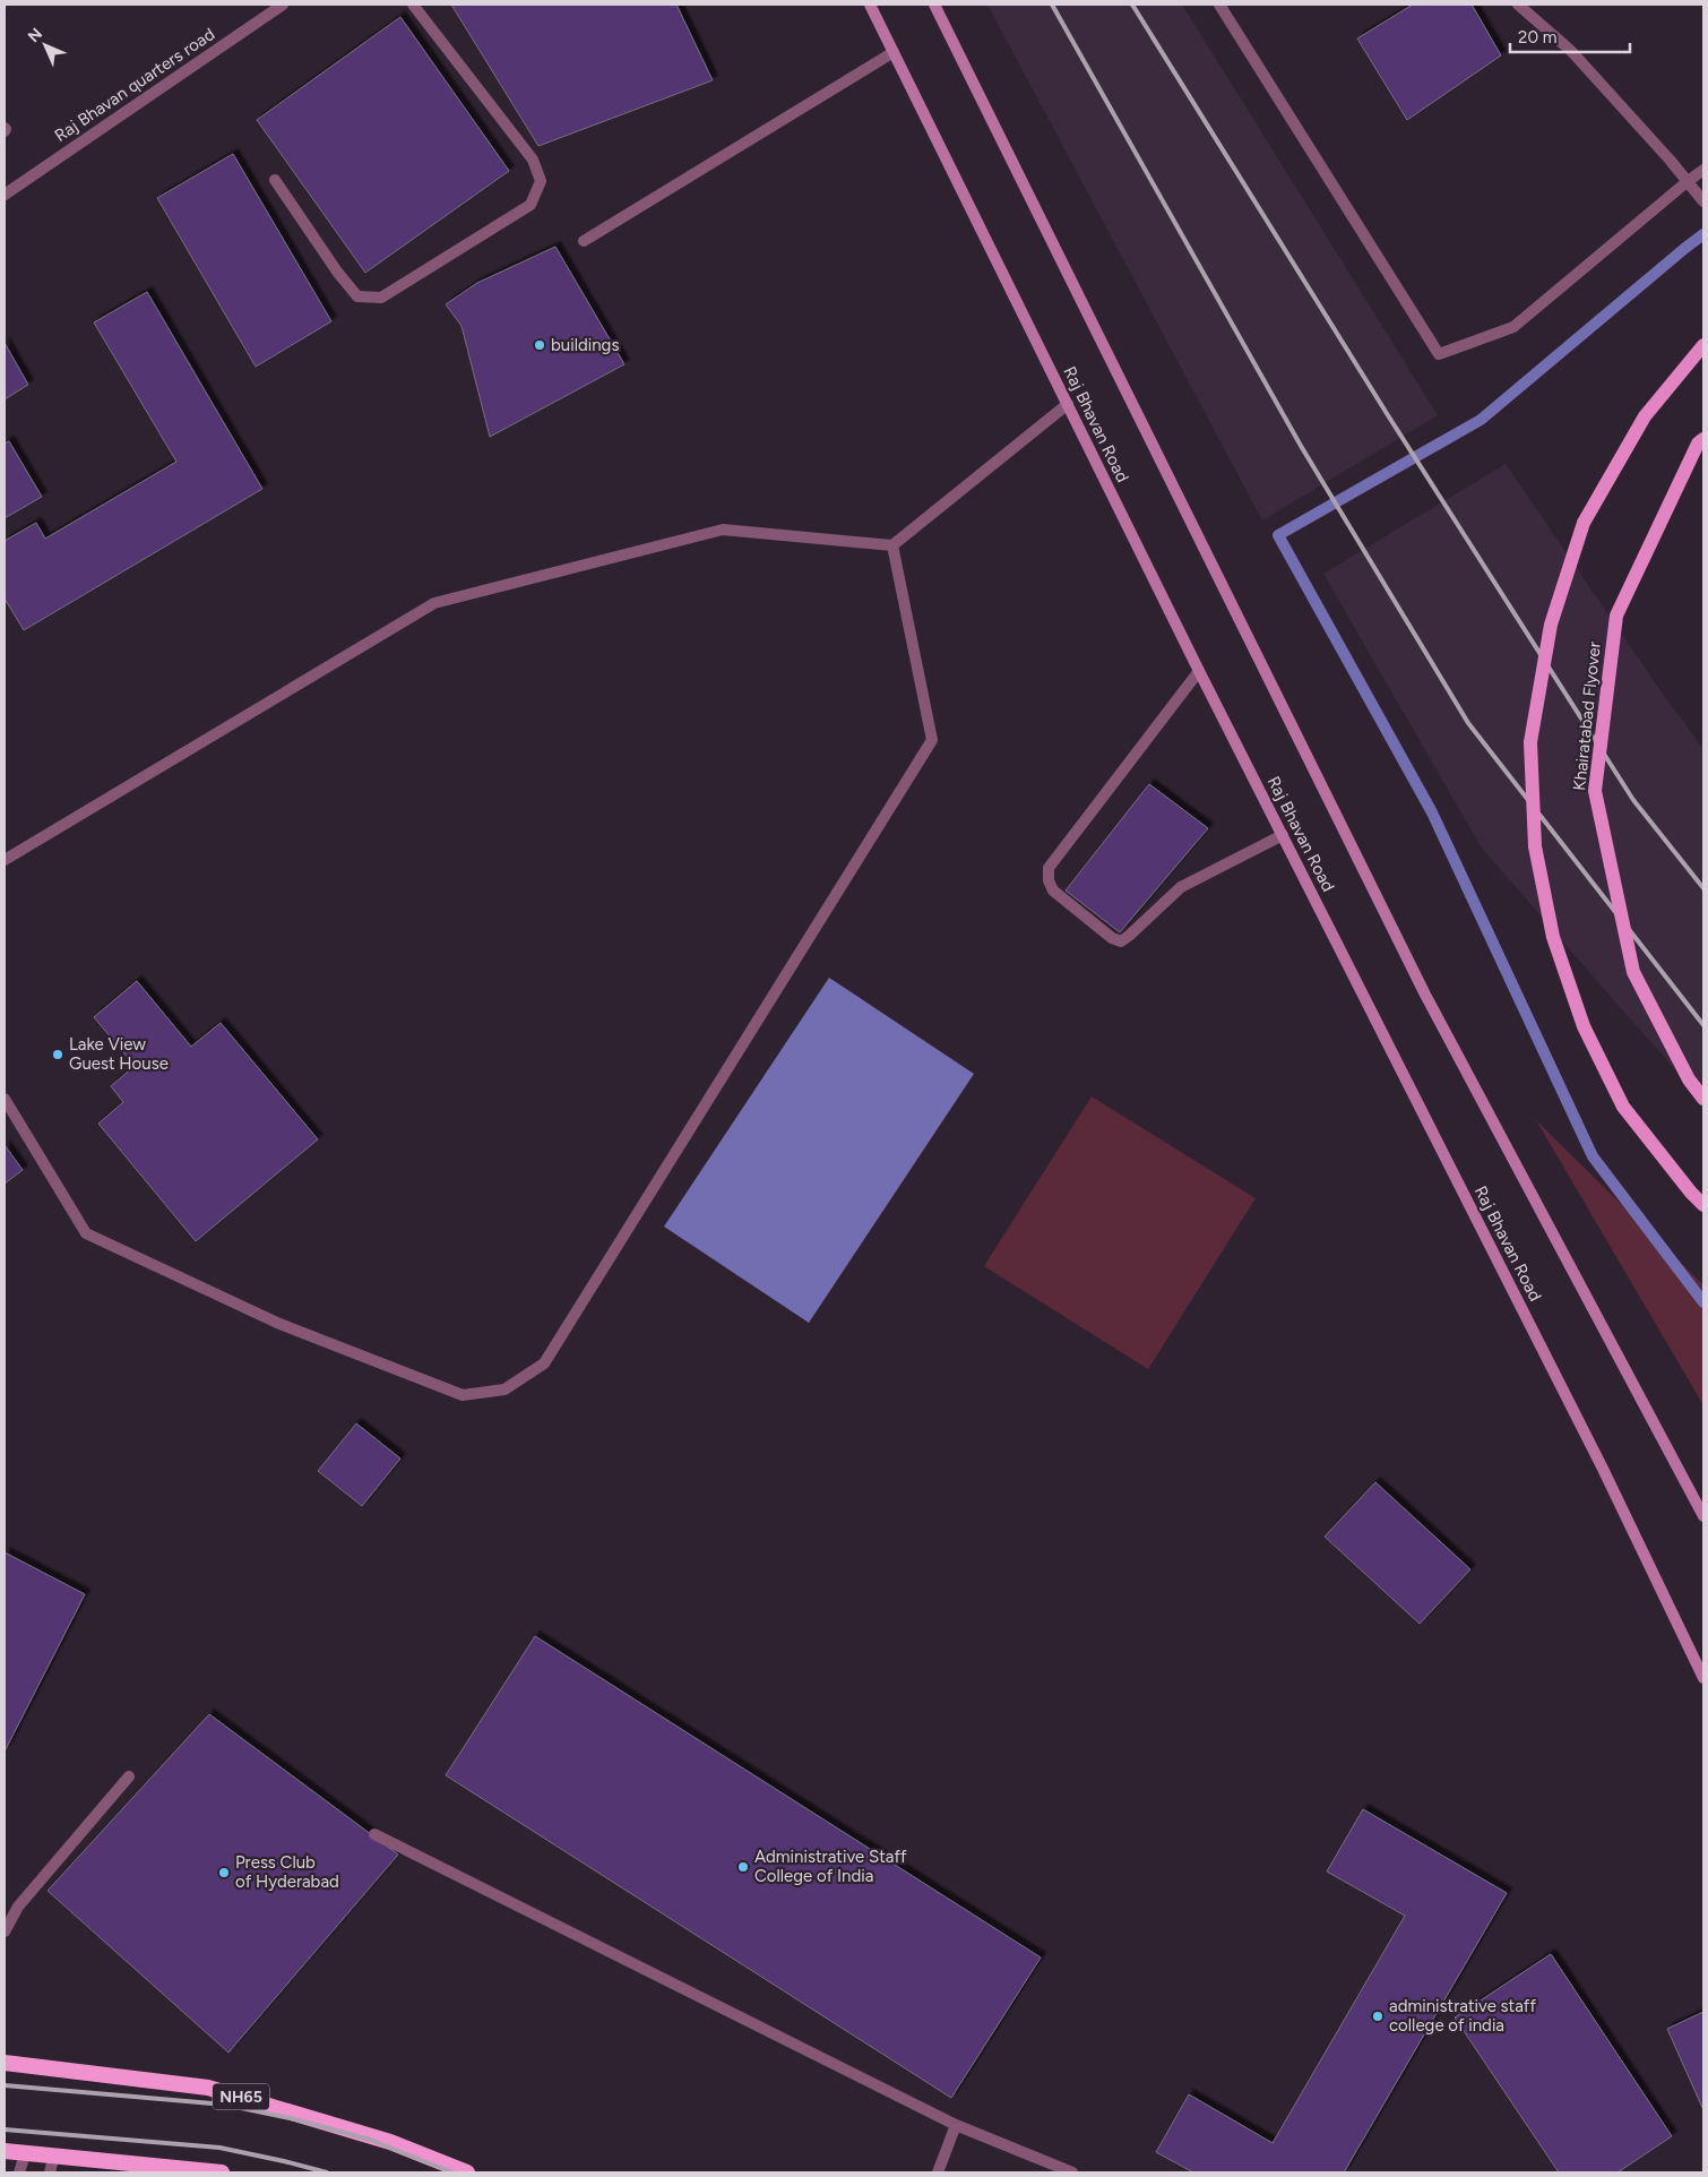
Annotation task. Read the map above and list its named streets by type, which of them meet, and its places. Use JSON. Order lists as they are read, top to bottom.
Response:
{
  "streets": {
    "highway": ["NH65"],
    "main road": ["Raj Bhavan Road", "Khairatabad Flyover"],
    "street": ["Raj Bhavan quarters road"]
  },
  "places": [
    "buildings",
    "Lake View Guest House",
    "Administrative Staff College of India",
    "Press Club of Hyderabad",
    "administrative staff college of india"
  ],
  "scale_bar": "20 m",
  "north": "top left"
}
